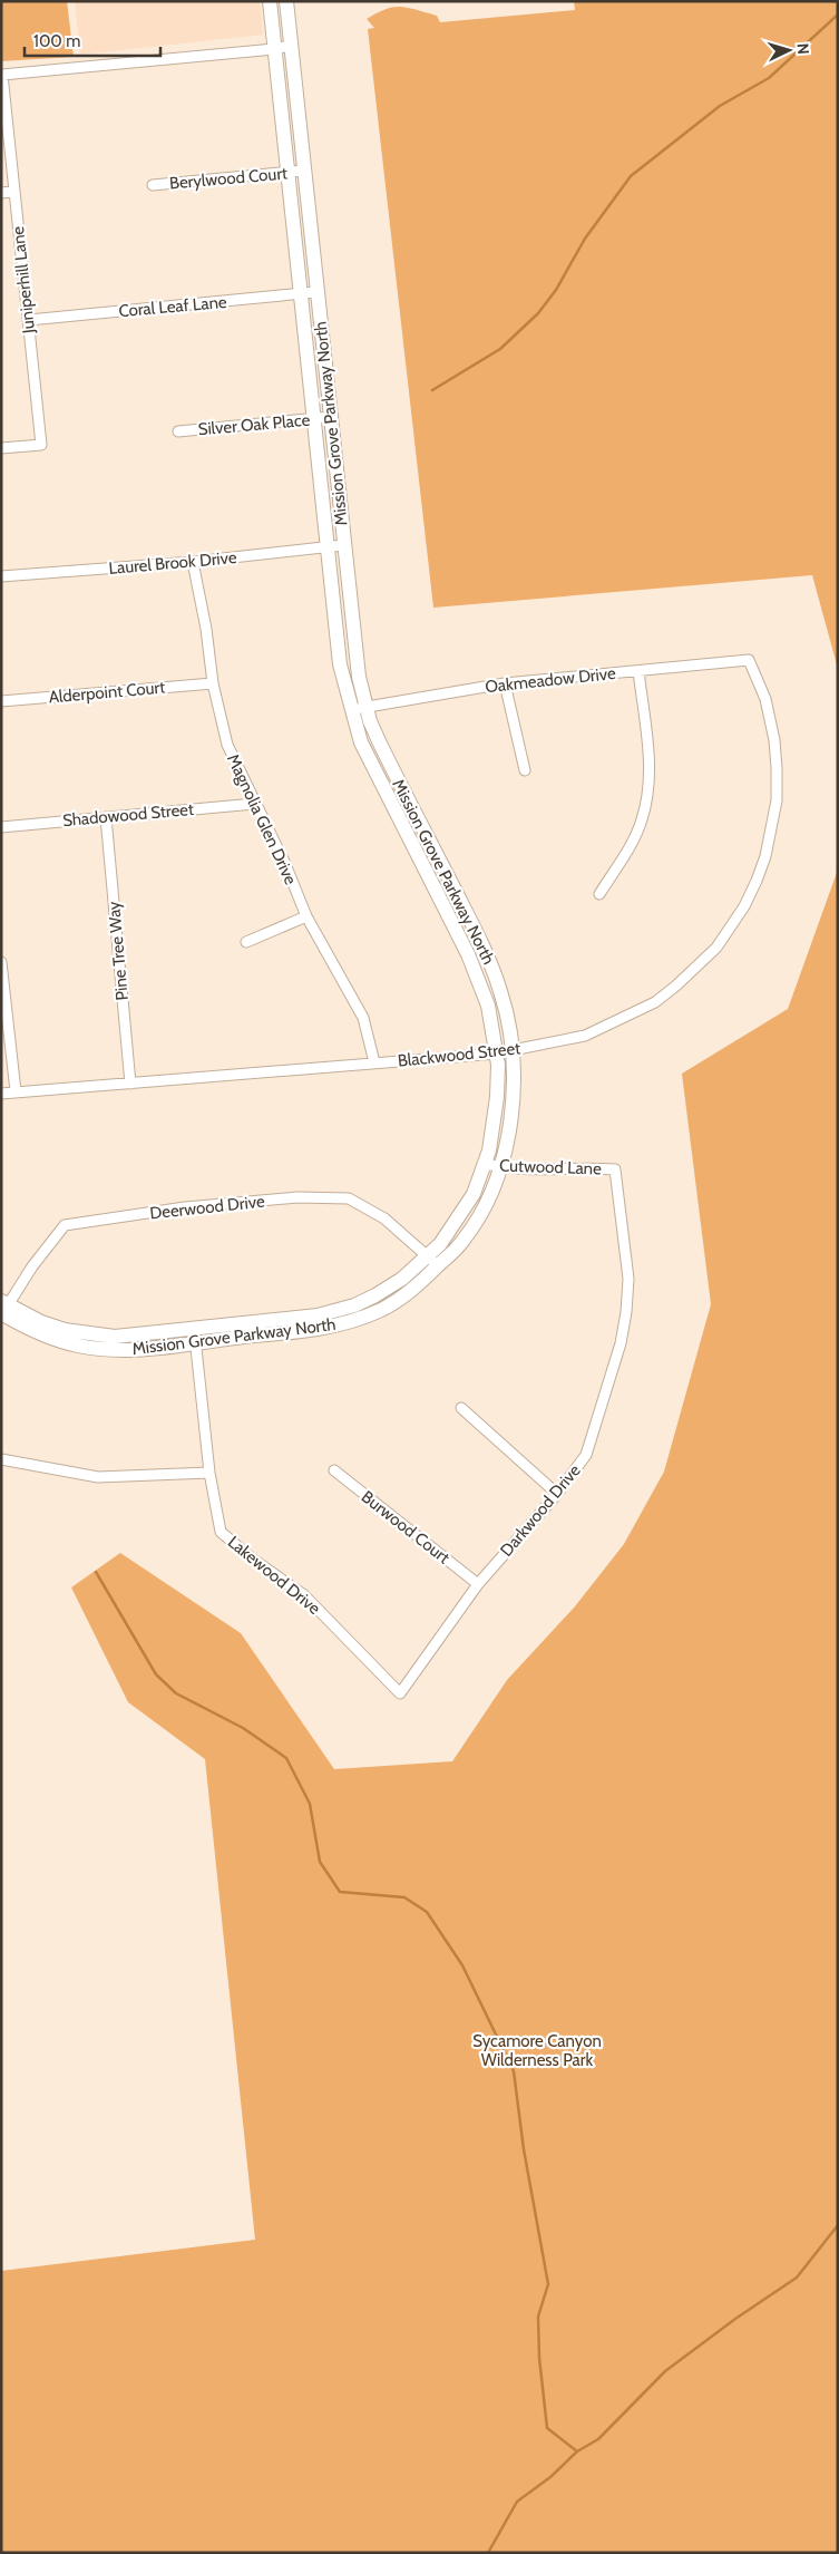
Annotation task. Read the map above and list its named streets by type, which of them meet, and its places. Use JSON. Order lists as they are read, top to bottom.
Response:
{
  "streets": {
    "street": [
      "Berylwood Court",
      "Juniperhill Lane",
      "Coral Leaf Lane",
      "Mission Grove Parkway North",
      "Silver Oak Place",
      "Laurel Brook Drive",
      "Oakmeadow Drive",
      "Alderpoint Court",
      "Shadowood Street",
      "Magnolia Glen Drive",
      "Pine Tree Way",
      "Blackwood Street",
      "Cutwood Lane",
      "Deerwood Drive",
      "Darkwood Drive",
      "Burwood Court",
      "Lakewood Drive"
    ]
  },
  "crossings": [
    ["Berylwood Court", "Mission Grove Parkway North"],
    ["Juniperhill Lane", "Coral Leaf Lane"],
    ["Juniperhill Lane", "Mission Grove Parkway North"],
    ["Coral Leaf Lane", "Mission Grove Parkway North"],
    ["Mission Grove Parkway North", "Silver Oak Place"],
    ["Mission Grove Parkway North", "Laurel Brook Drive"],
    ["Mission Grove Parkway North", "Oakmeadow Drive"],
    ["Mission Grove Parkway North", "Blackwood Street"],
    ["Mission Grove Parkway North", "Cutwood Lane"],
    ["Mission Grove Parkway North", "Deerwood Drive"],
    ["Mission Grove Parkway North", "Lakewood Drive"],
    ["Laurel Brook Drive", "Magnolia Glen Drive"],
    ["Oakmeadow Drive", "Blackwood Street"],
    ["Alderpoint Court", "Magnolia Glen Drive"],
    ["Shadowood Street", "Magnolia Glen Drive"],
    ["Shadowood Street", "Pine Tree Way"],
    ["Magnolia Glen Drive", "Blackwood Street"],
    ["Pine Tree Way", "Blackwood Street"],
    ["Cutwood Lane", "Darkwood Drive"],
    ["Darkwood Drive", "Burwood Court"],
    ["Darkwood Drive", "Lakewood Drive"]
  ],
  "parks": ["Sycamore Canyon Wilderness Park"],
  "scale_bar": "100 m",
  "north": "right"
}
